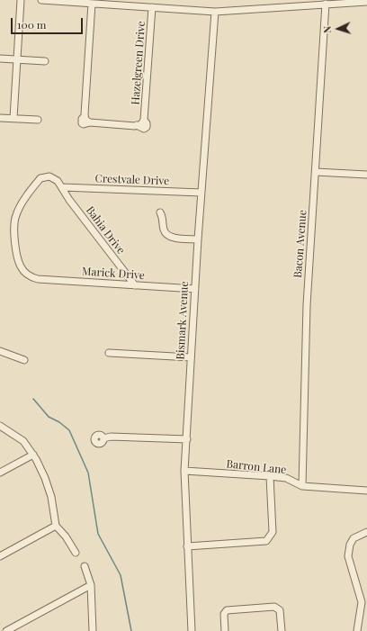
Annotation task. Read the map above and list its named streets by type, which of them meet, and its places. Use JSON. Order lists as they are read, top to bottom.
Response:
{
  "streets": {
    "street": [
      "Hazelgreen Drive",
      "Crestvale Drive",
      "Bahia Drive",
      "Bacon Avenue",
      "Marick Drive",
      "Bismark Avenue",
      "Barron Lane"
    ]
  },
  "crossings": [
    ["Crestvale Drive", "Bahia Drive"],
    ["Crestvale Drive", "Marick Drive"],
    ["Crestvale Drive", "Bismark Avenue"],
    ["Bahia Drive", "Marick Drive"],
    ["Bacon Avenue", "Barron Lane"],
    ["Marick Drive", "Bismark Avenue"],
    ["Bismark Avenue", "Barron Lane"]
  ],
  "scale_bar": "100 m",
  "north": "left"
}
